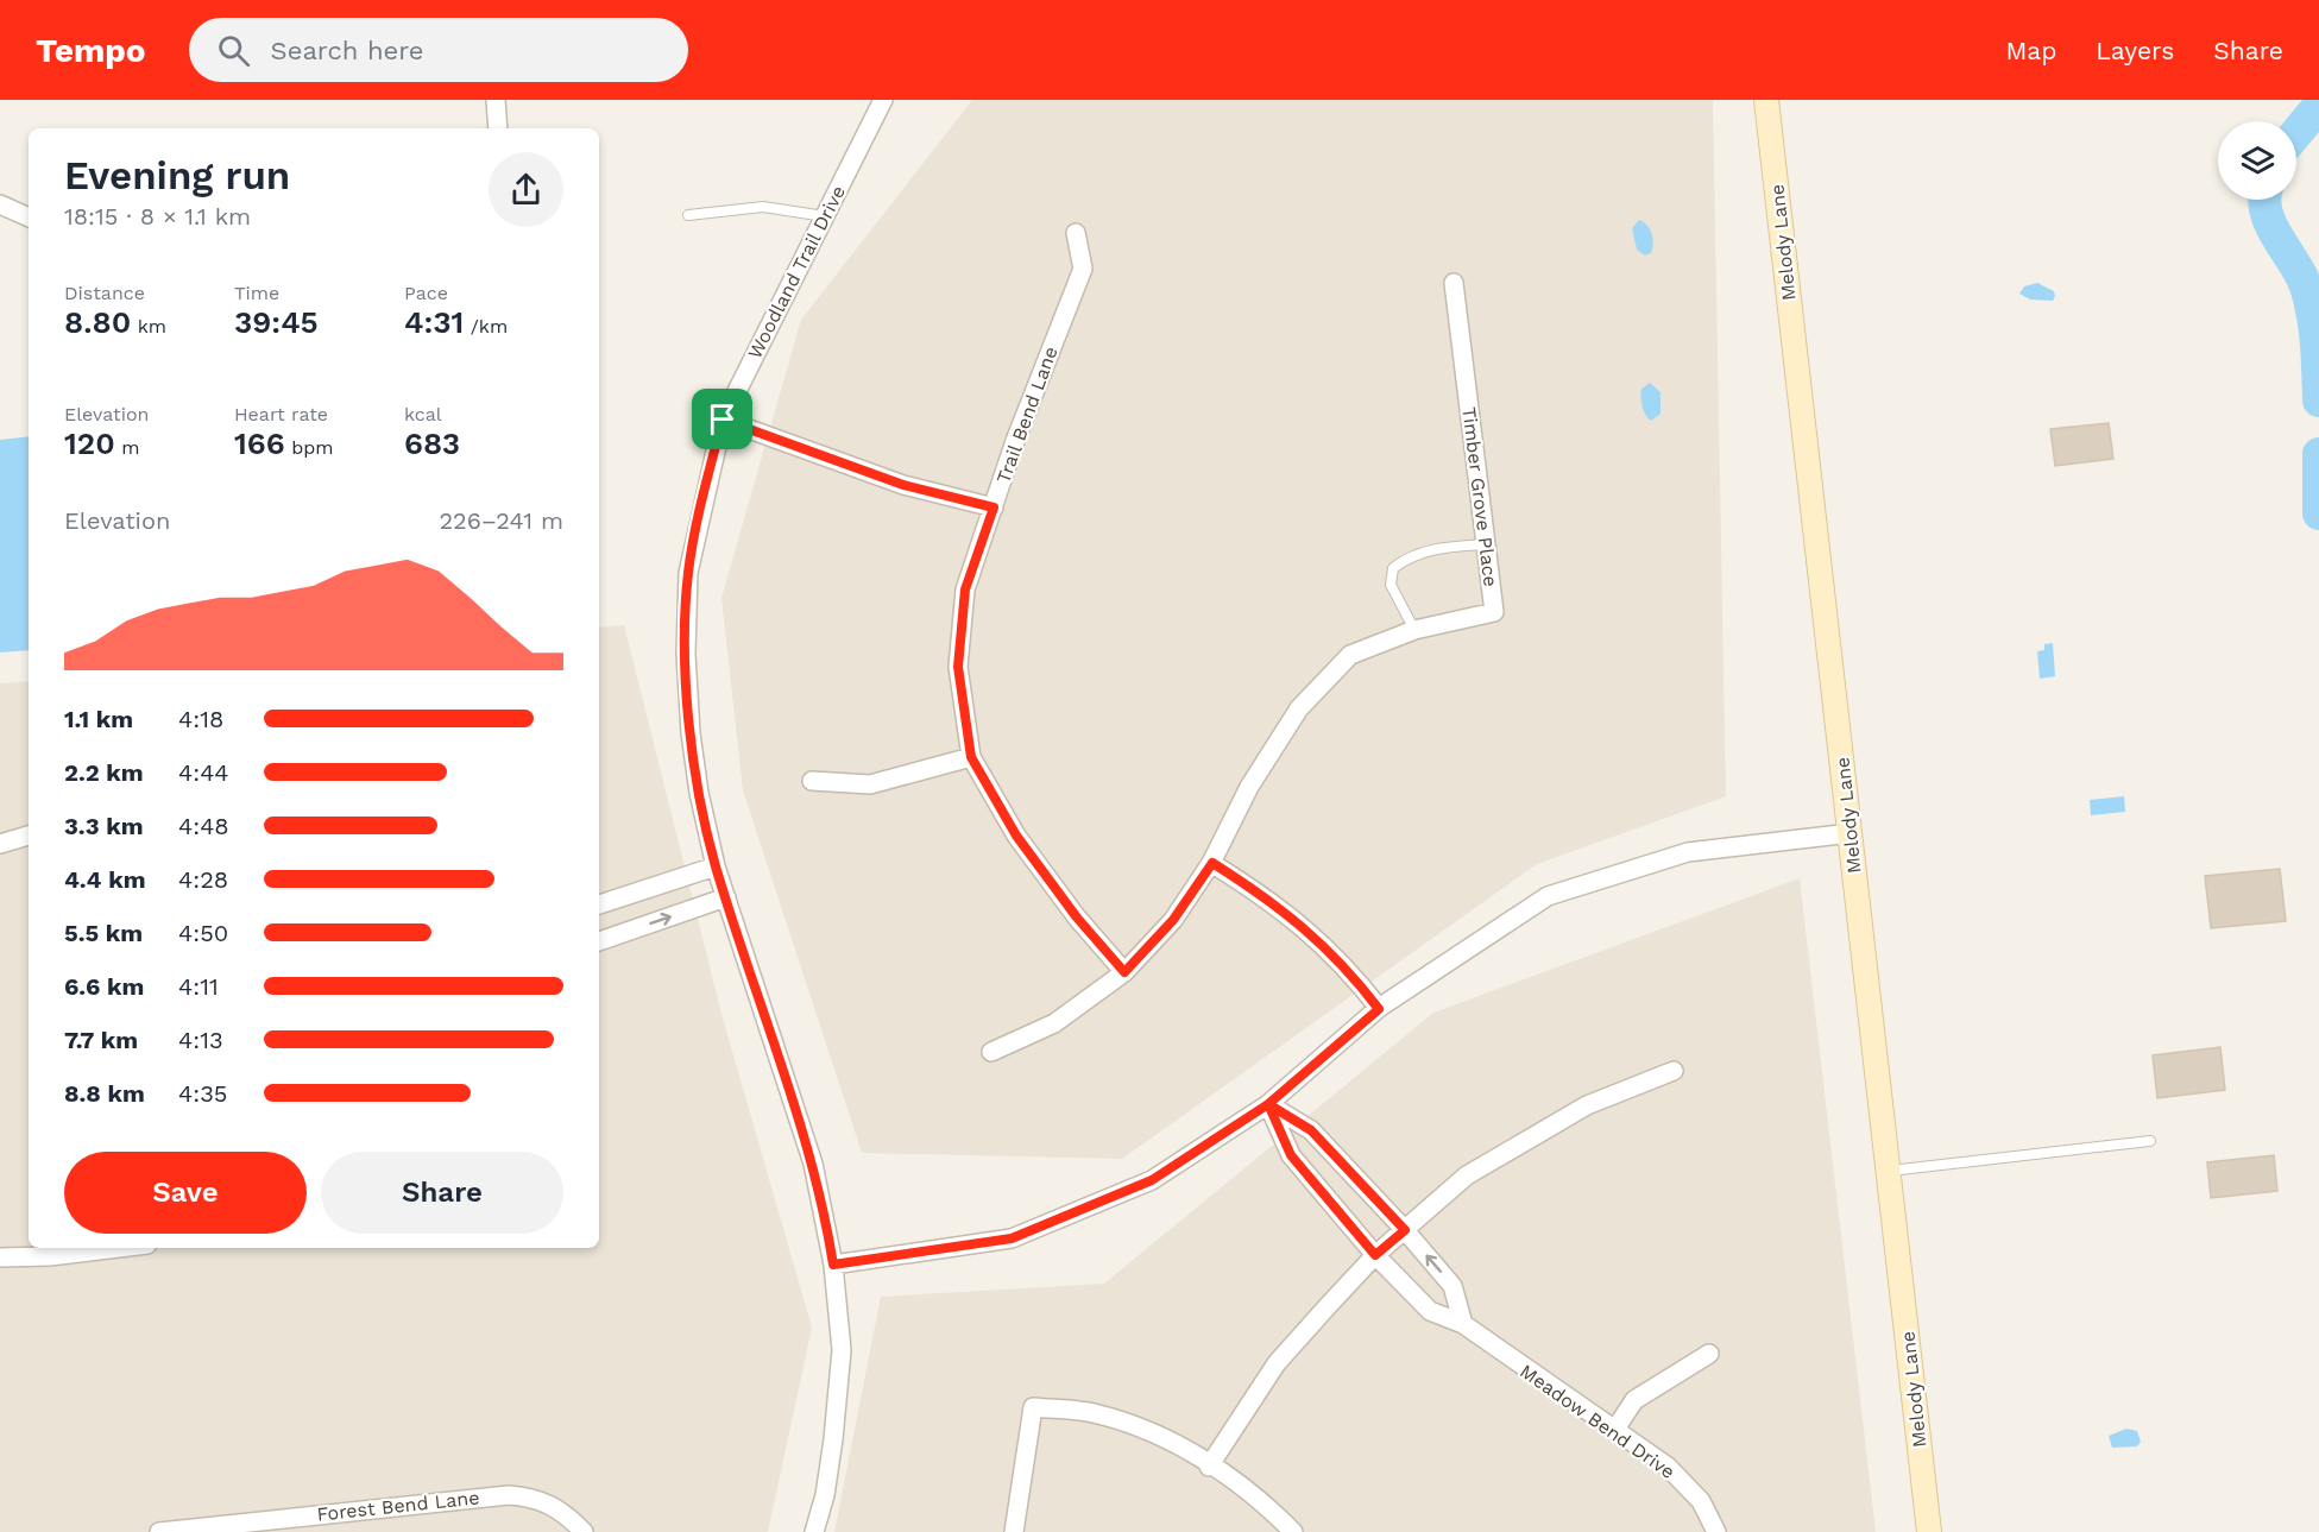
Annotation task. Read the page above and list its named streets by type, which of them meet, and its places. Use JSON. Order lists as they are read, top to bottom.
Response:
{
  "streets": {
    "street": [
      "Melody Lane",
      "Woodland Trail Drive",
      "Trail Bend Lane",
      "Timber Grove Place",
      "Meadow Bend Drive",
      "Forest Bend Lane"
    ]
  },
  "crossings": [
    ["Trail Bend Lane", "Timber Grove Place"]
  ],
  "page": {
    "header": "Tempo",
    "search": "Search here",
    "nav": ["Map", "Layers", "Share"],
    "heading": ["Evening run", "18:15 · 8 × 1.1 km"],
    "stats": [
      ["Distance", "8.80 km"],
      ["Time", "39:45"],
      ["Pace", "4:31 /km"],
      ["Elevation", "120 m"],
      ["Heart rate", "166 bpm"],
      ["kcal", "683"]
    ],
    "chart": ["Elevation", "226–241 m"],
    "list": [
      {
        "name": "1.1 km",
        "note": "4:18"
      },
      {
        "name": "2.2 km",
        "note": "4:44"
      },
      {
        "name": "3.3 km",
        "note": "4:48"
      },
      {
        "name": "4.4 km",
        "note": "4:28"
      },
      {
        "name": "5.5 km",
        "note": "4:50"
      },
      {
        "name": "6.6 km",
        "note": "4:11"
      },
      {
        "name": "7.7 km",
        "note": "4:13"
      },
      {
        "name": "8.8 km",
        "note": "4:35"
      }
    ],
    "buttons": ["Save", "Share"]
  }
}
